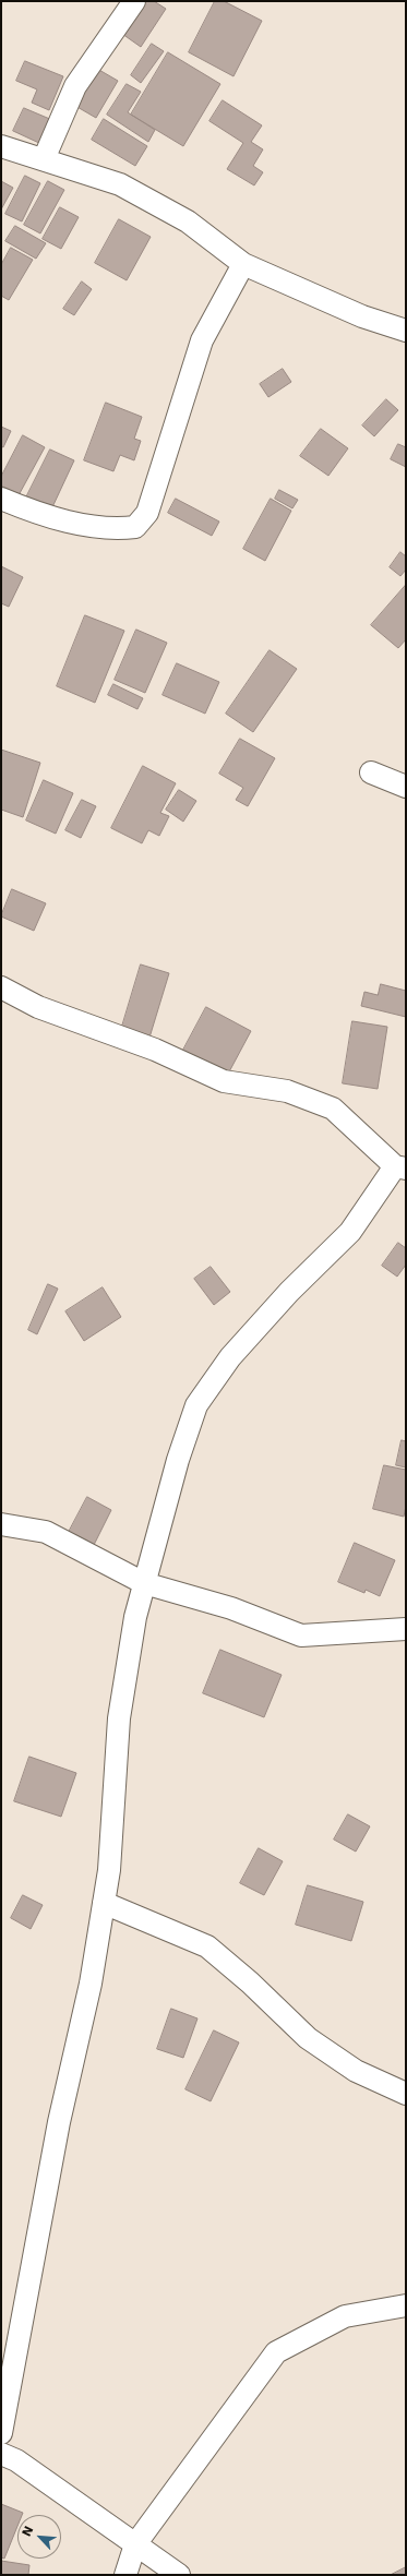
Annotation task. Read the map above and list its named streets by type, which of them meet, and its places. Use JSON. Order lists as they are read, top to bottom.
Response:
{
  "north": "top left"
}
